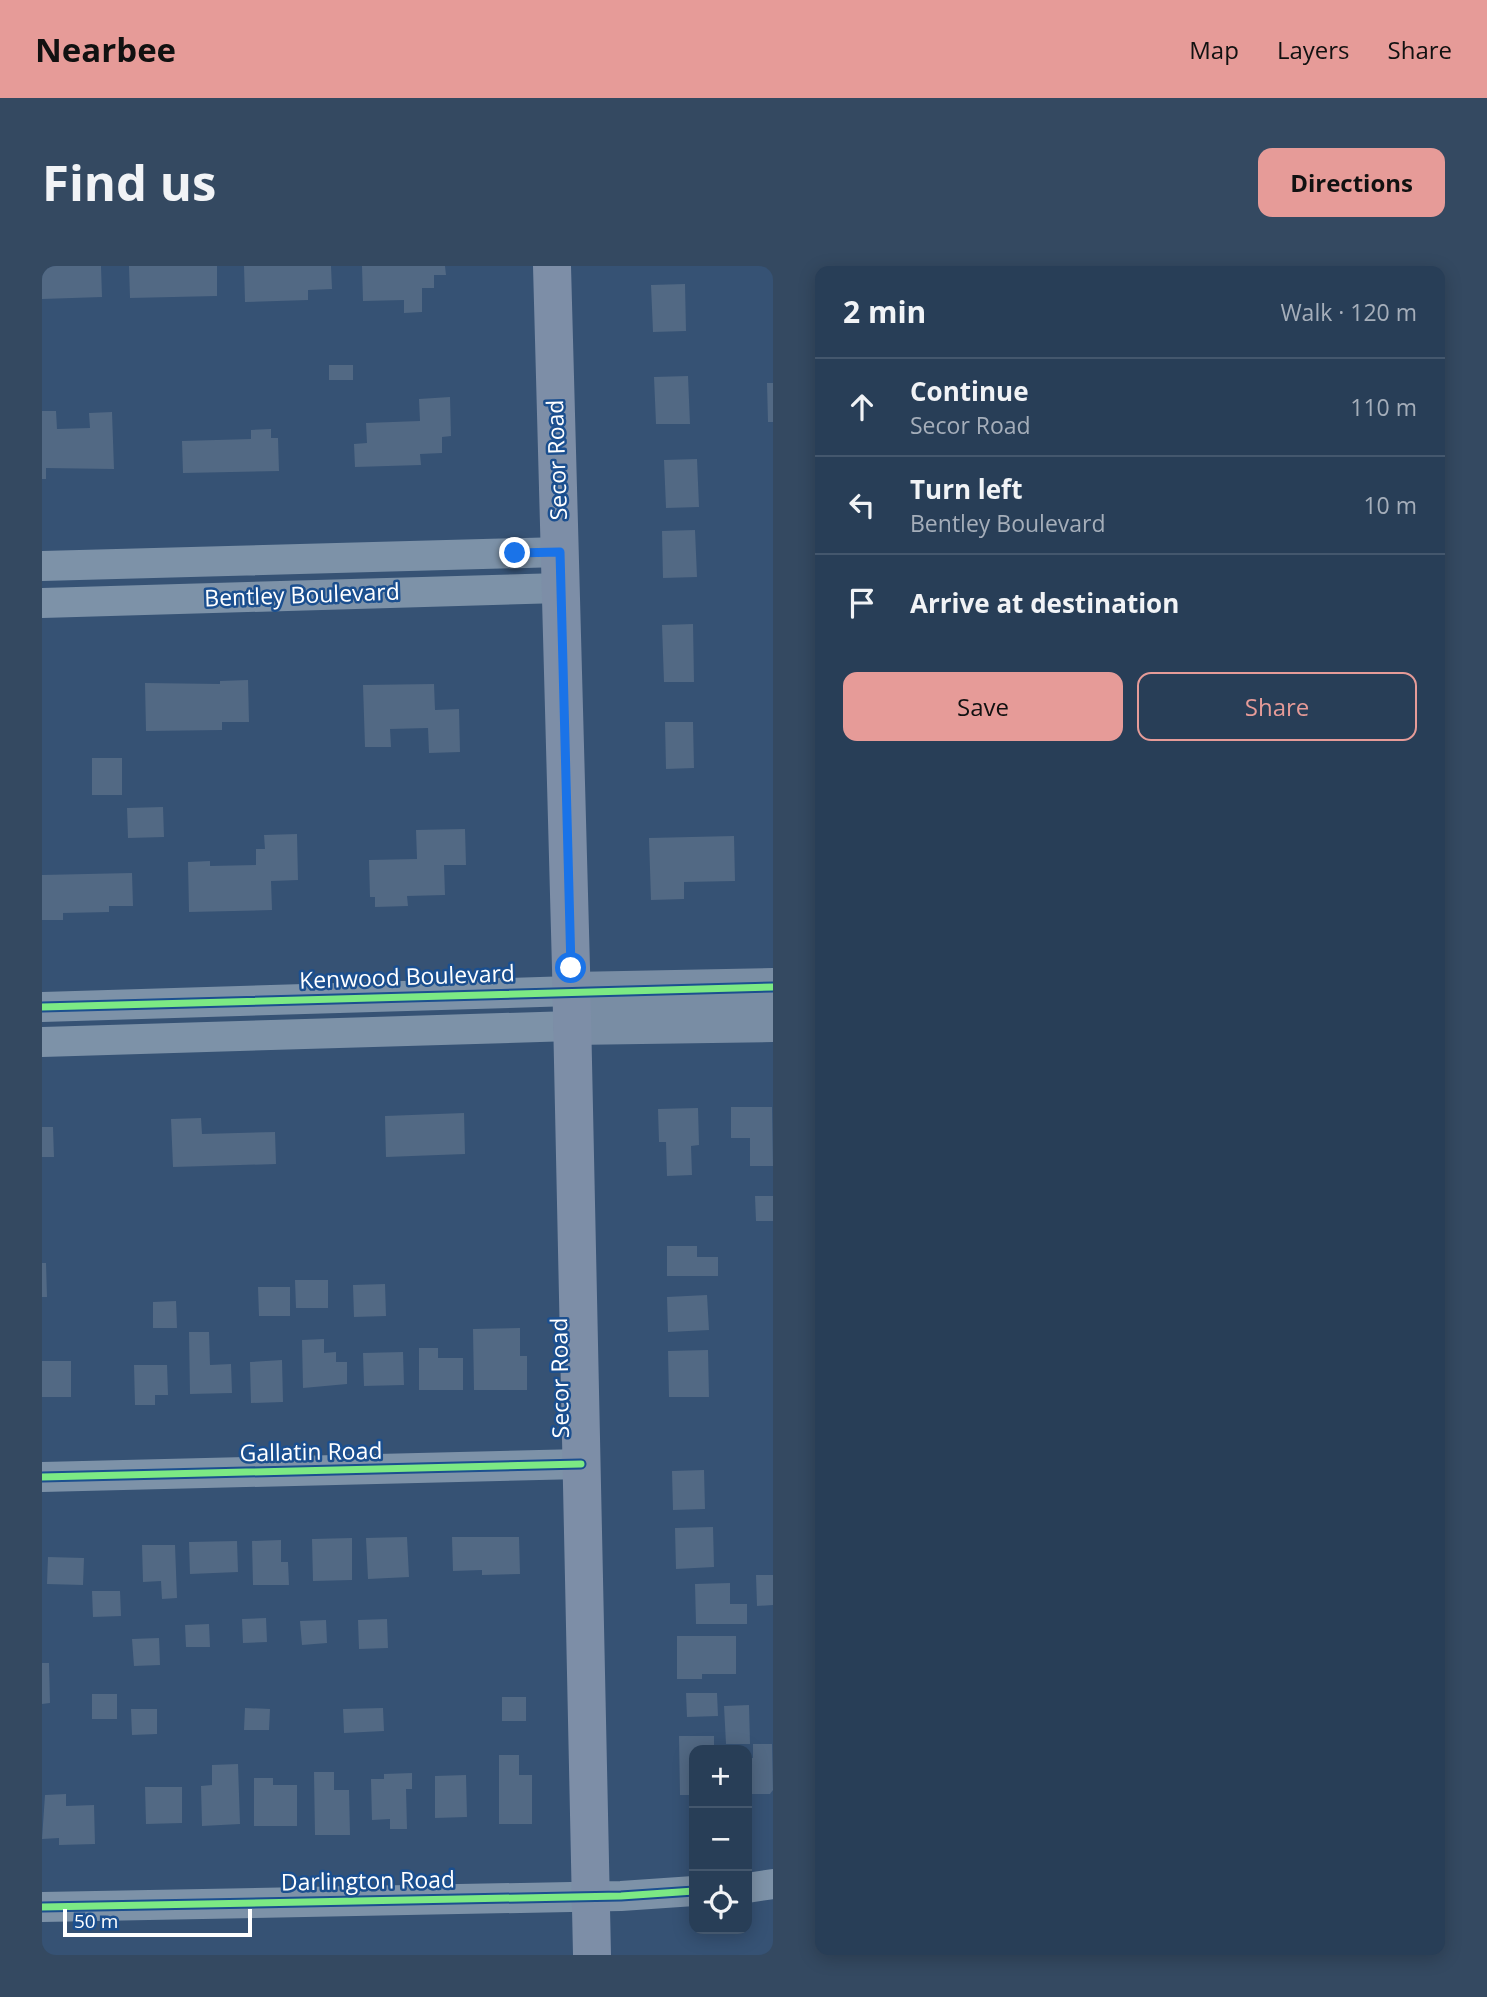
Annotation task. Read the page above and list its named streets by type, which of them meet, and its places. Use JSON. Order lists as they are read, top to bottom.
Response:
{
  "streets": {
    "main road": ["Secor Road"],
    "street": [
      "Bentley Boulevard",
      "Kenwood Boulevard",
      "Gallatin Road",
      "Darlington Road"
    ]
  },
  "crossings": [
    ["Secor Road", "Bentley Boulevard"],
    ["Secor Road", "Kenwood Boulevard"],
    ["Secor Road", "Gallatin Road"],
    ["Secor Road", "Darlington Road"]
  ],
  "scale_bar": "50 m",
  "page": {
    "header": "Nearbee",
    "nav": ["Map", "Layers", "Share"],
    "buttons": [
      "Directions",
      ["Save", "Share"]
    ],
    "title": "Find us",
    "heading": ["2 min", "Walk · 120 m"],
    "list": [
      ["Continue", "Secor Road", "110 m"],
      ["Turn left", "Bentley Boulevard", "10 m"],
      "Arrive at destination"
    ],
    "map_buttons": ["+", "−"],
    "scale": "50 m"
  }
}
